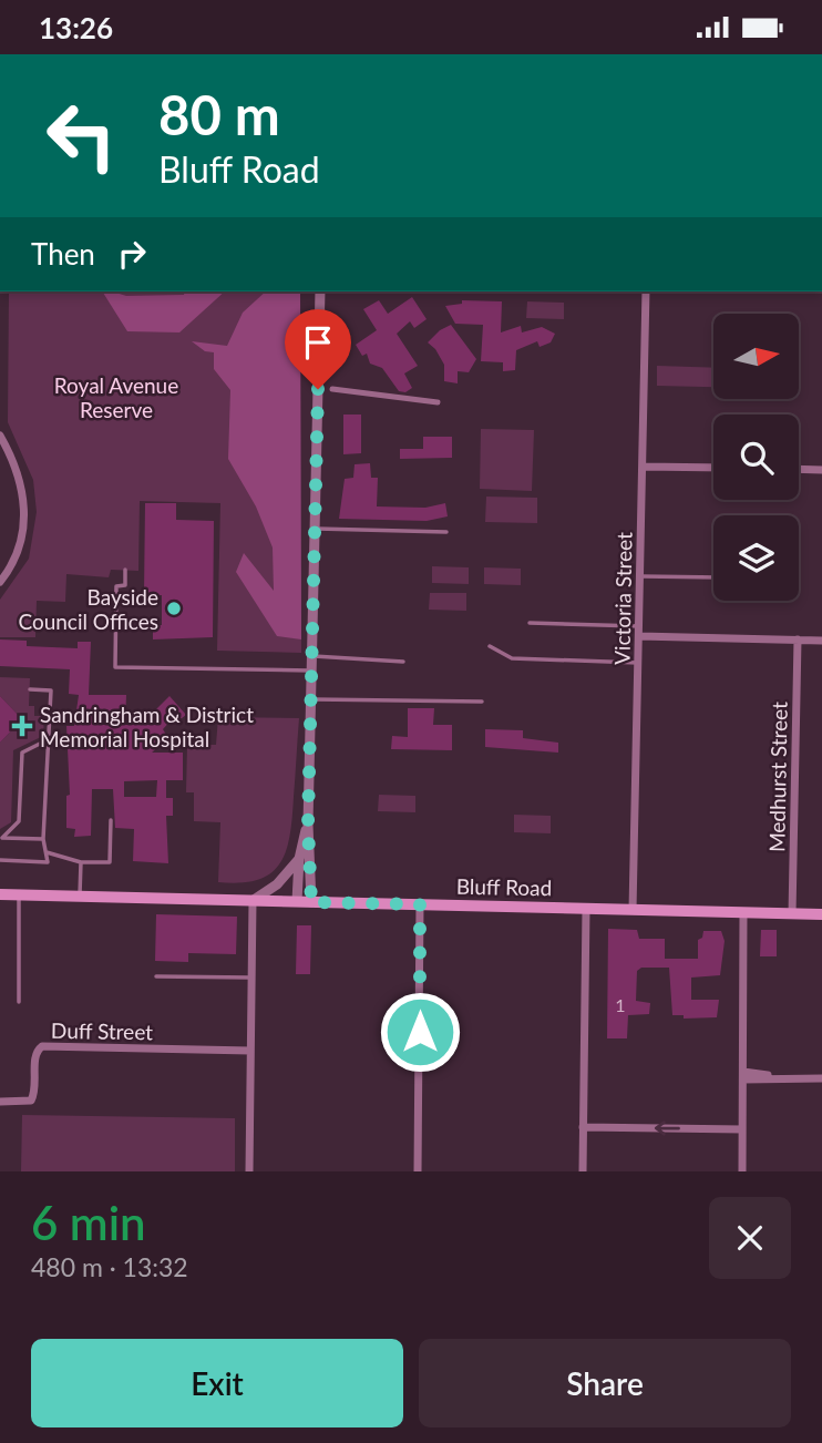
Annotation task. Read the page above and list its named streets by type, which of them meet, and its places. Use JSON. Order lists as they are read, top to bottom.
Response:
{
  "streets": {
    "main road": ["Bluff Road"],
    "street": ["Victoria Street", "Medhurst Street", "Duff Street"]
  },
  "crossings": [
    ["Victoria Street", "Bluff Road"],
    ["Medhurst Street", "Bluff Road"]
  ],
  "parks": ["Royal Avenue Reserve"],
  "places": {
    "other": ["Bayside Council Offices"],
    "health": ["Sandringham & District Memorial Hospital"]
  },
  "house_numbers": ["1"],
  "north": "right",
  "page": {
    "status": "13:26",
    "turn": ["80 m", "Bluff Road"],
    "then": "Then",
    "heading": ["6 min", "480 m · 13:32"],
    "buttons": ["Exit", "Share"]
  }
}
